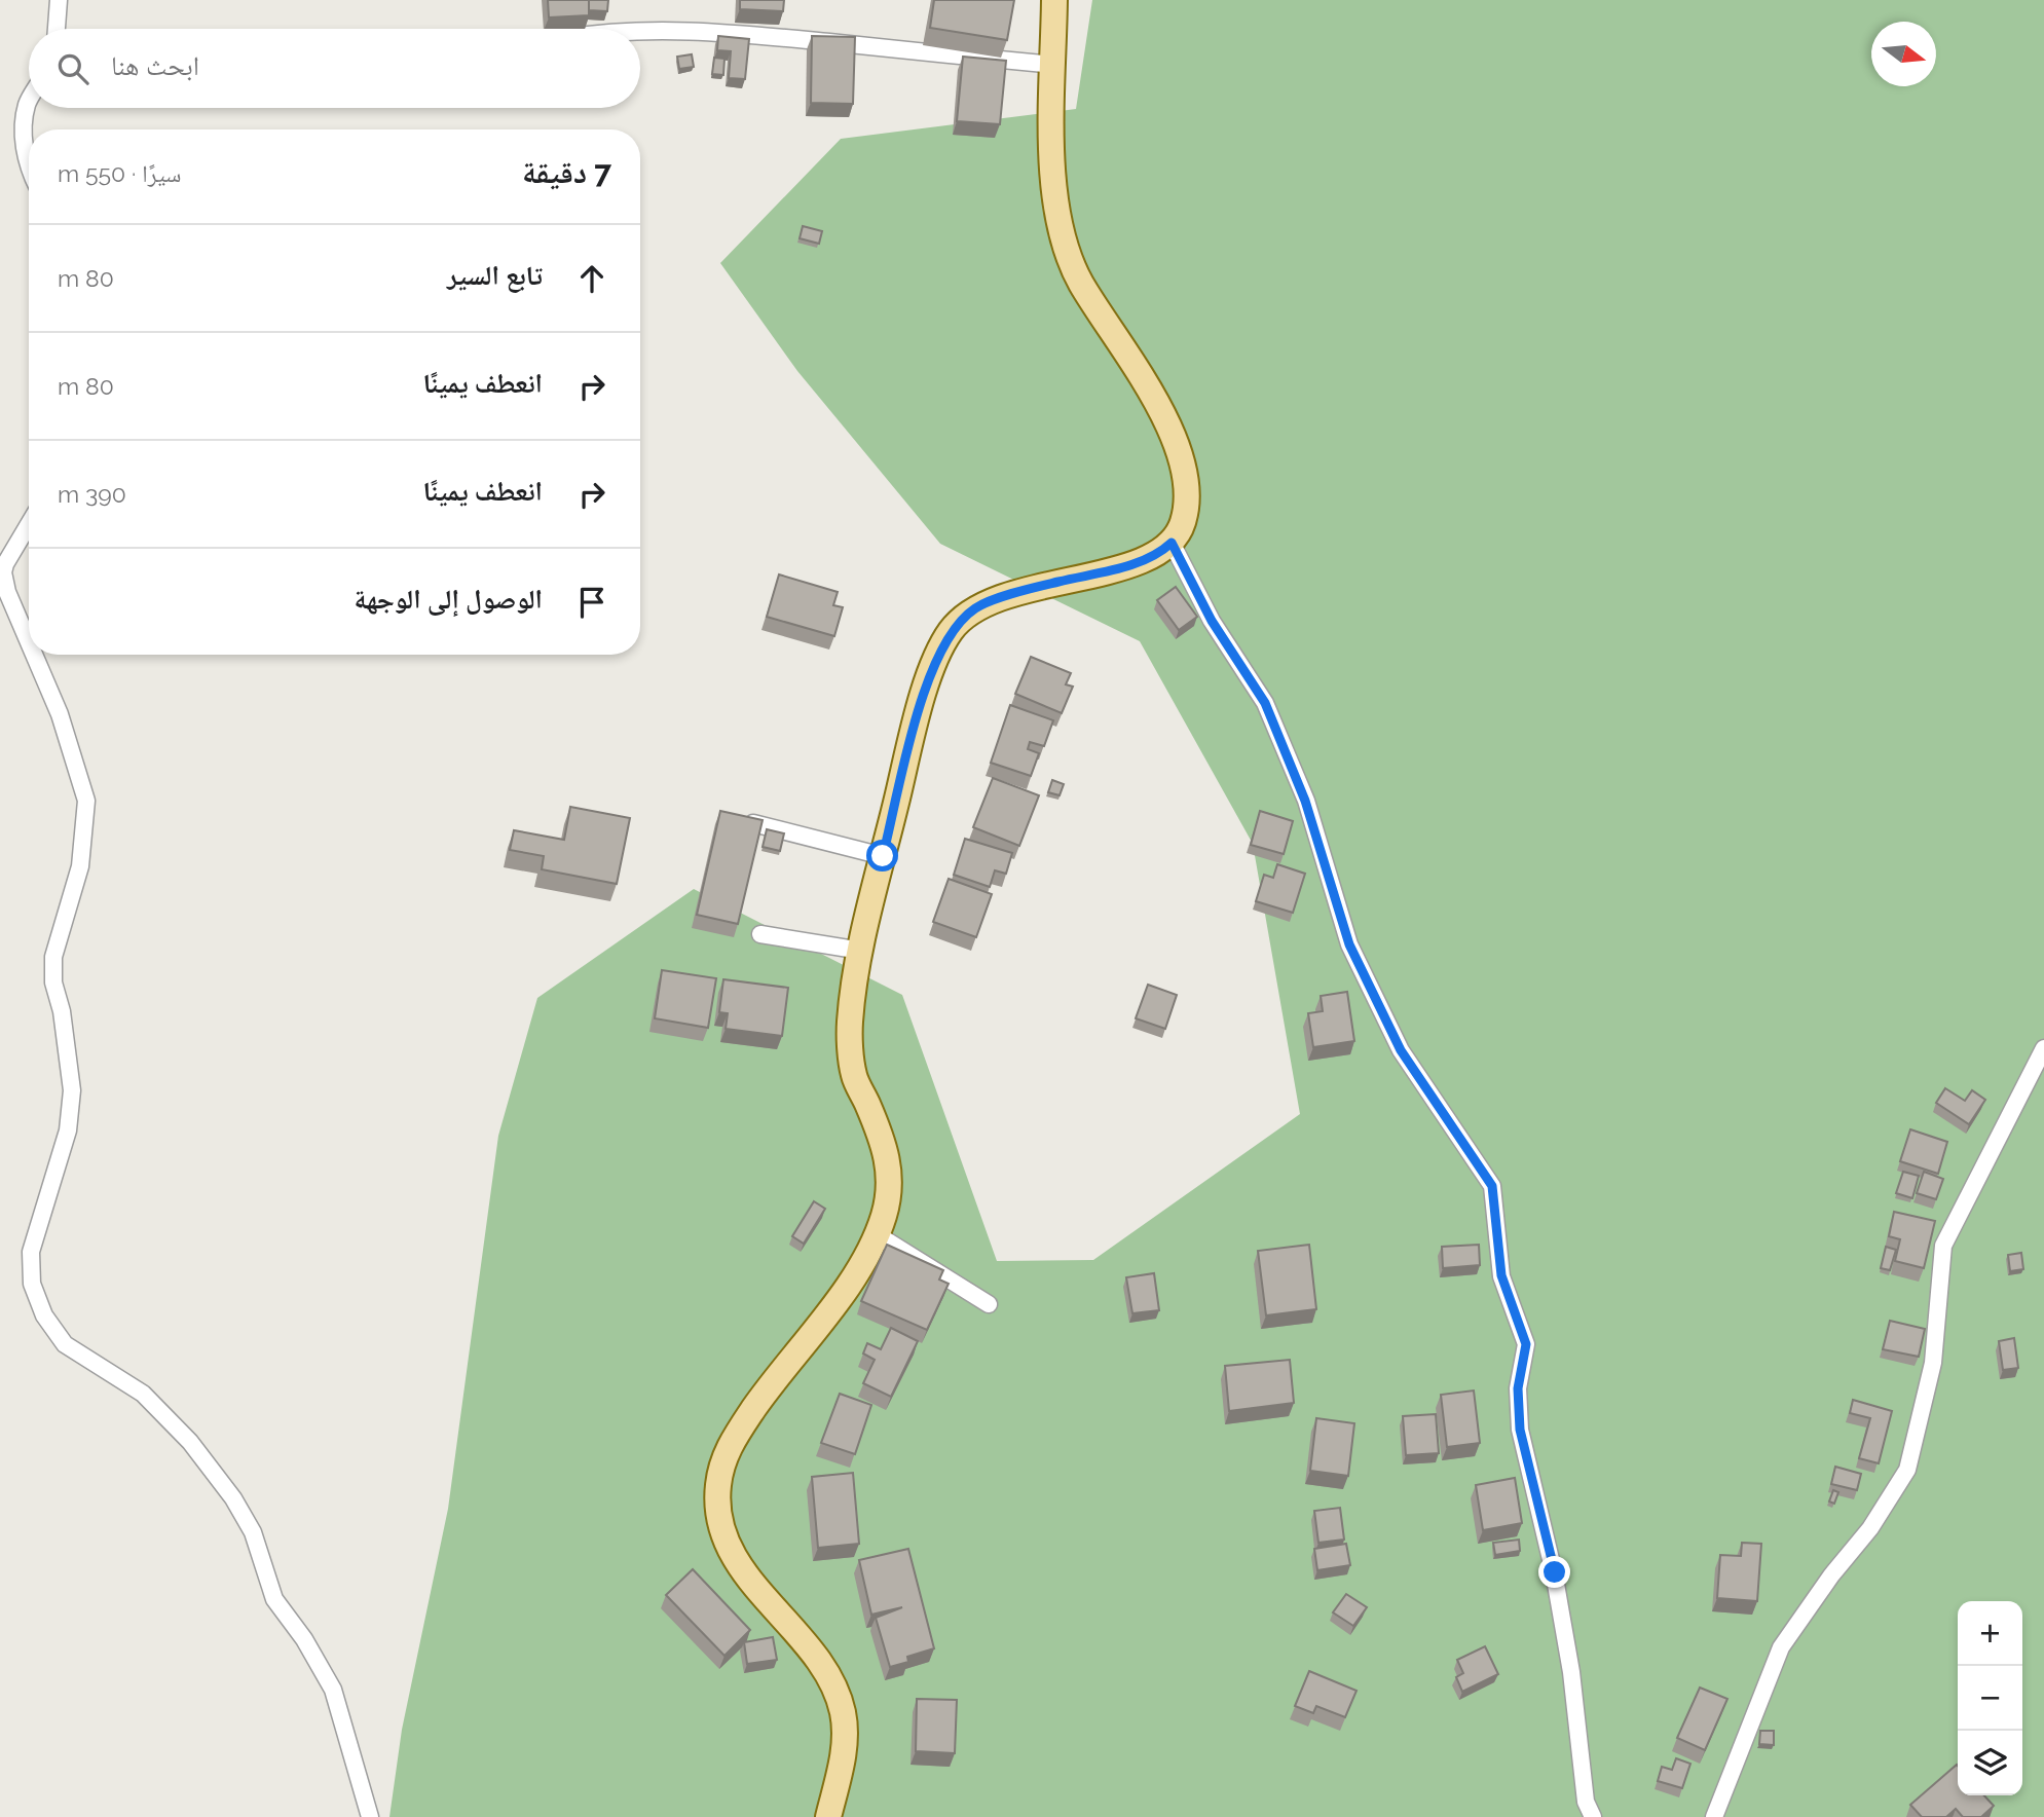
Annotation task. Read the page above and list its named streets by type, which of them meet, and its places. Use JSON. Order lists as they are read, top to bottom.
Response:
{
  "north": "right",
  "page": {
    "search": "ابحث هنا",
    "heading": ["7 دقيقة", "سيرًا · 550 m"],
    "list": [
      ["تابع السير", "80 m"],
      ["انعطف يمينًا", "80 m"],
      ["انعطف يمينًا", "390 m"],
      "الوصول إلى الوجهة"
    ],
    "map_buttons": ["+", "−"]
  }
}
